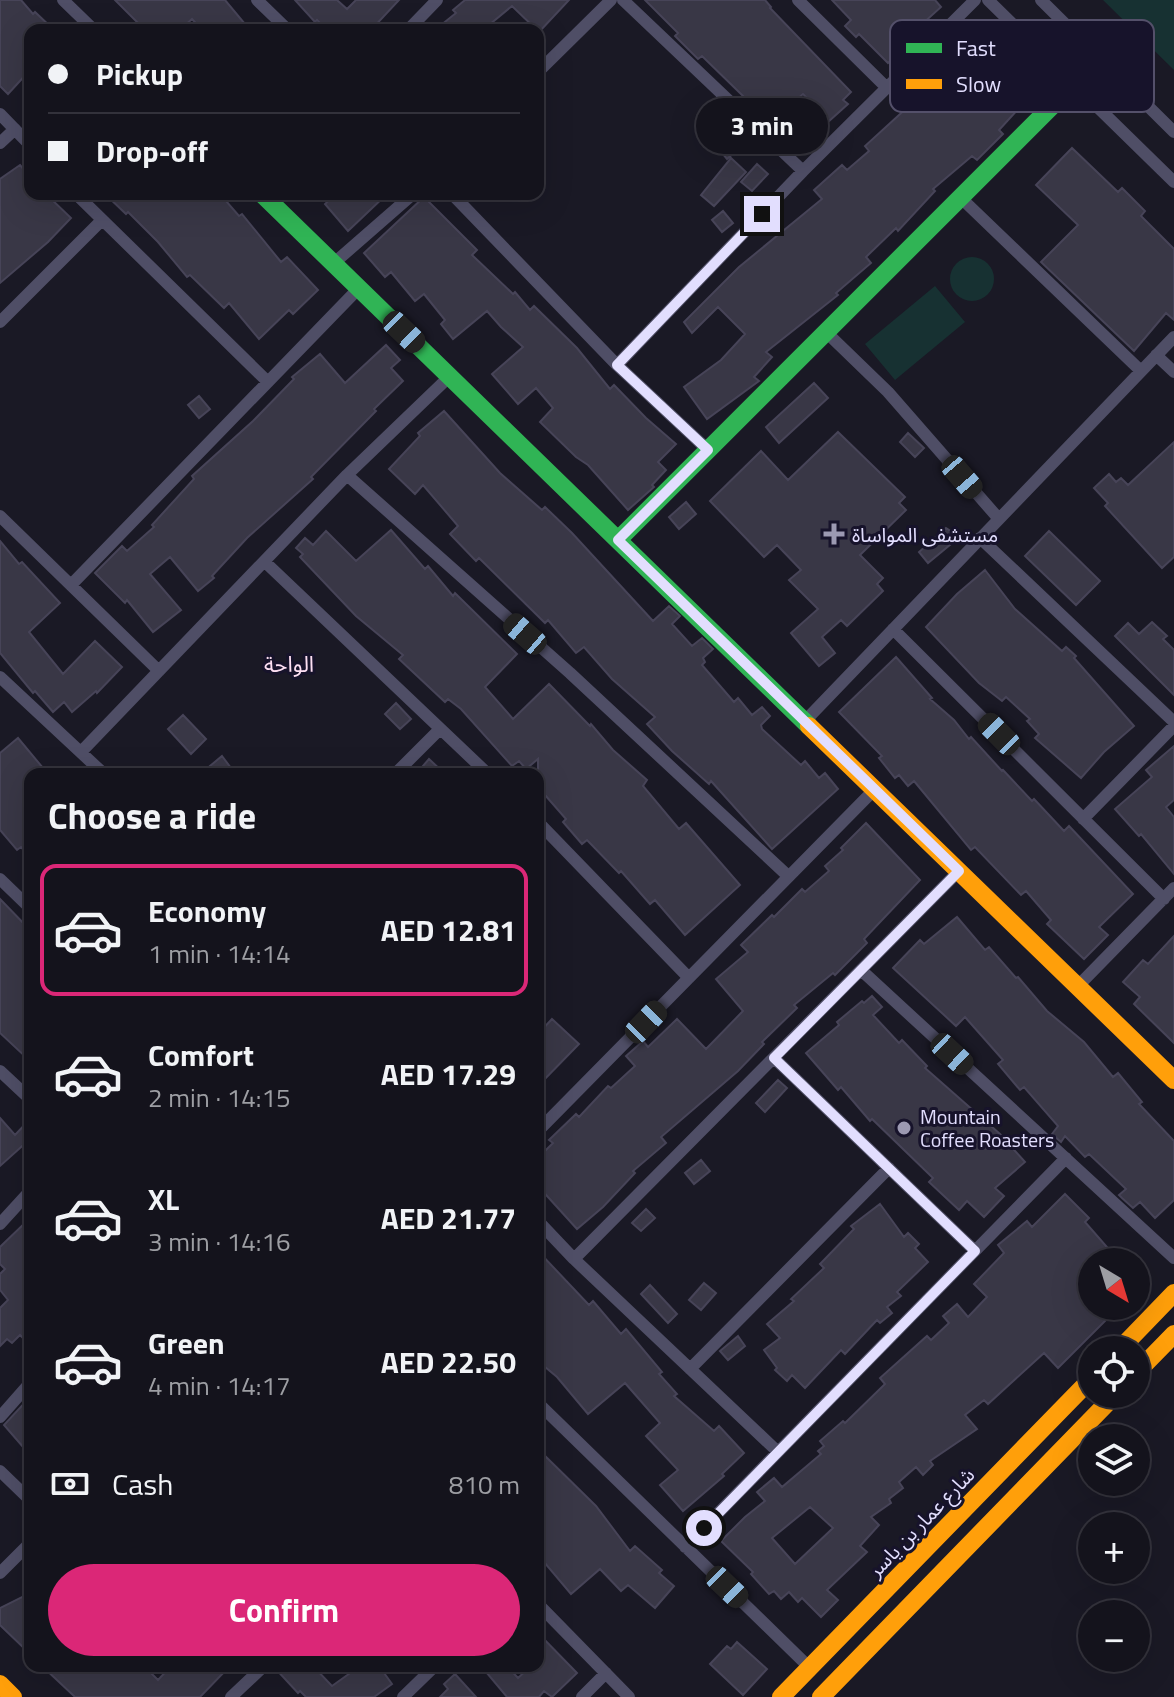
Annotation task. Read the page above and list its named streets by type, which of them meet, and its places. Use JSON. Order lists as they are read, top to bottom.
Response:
{
  "streets": {
    "street": ["شارع عمار بن ياسر"]
  },
  "districts": ["الواحة"],
  "places": {
    "health": ["مستشفى المواساة"],
    "other": ["Mountain Coffee Roasters"]
  },
  "legend": ["Fast", "Slow"],
  "north": "bottom right",
  "page": {
    "banner": ["Pickup", "Drop-off"],
    "bubble": "3 min",
    "heading": "Choose a ride",
    "list": [
      {
        "name": "Economy",
        "note": "1 min · 14:14",
        "value": "AED 12.81"
      },
      {
        "name": "Comfort",
        "note": "2 min · 14:15",
        "value": "AED 17.29"
      },
      {
        "name": "XL",
        "note": "3 min · 14:16",
        "value": "AED 21.77"
      },
      {
        "name": "Green",
        "note": "4 min · 14:17",
        "value": "AED 22.50"
      }
    ],
    "map_buttons": ["+", "−"],
    "pay": ["Cash", "810 m"],
    "buttons": "Confirm"
  }
}
